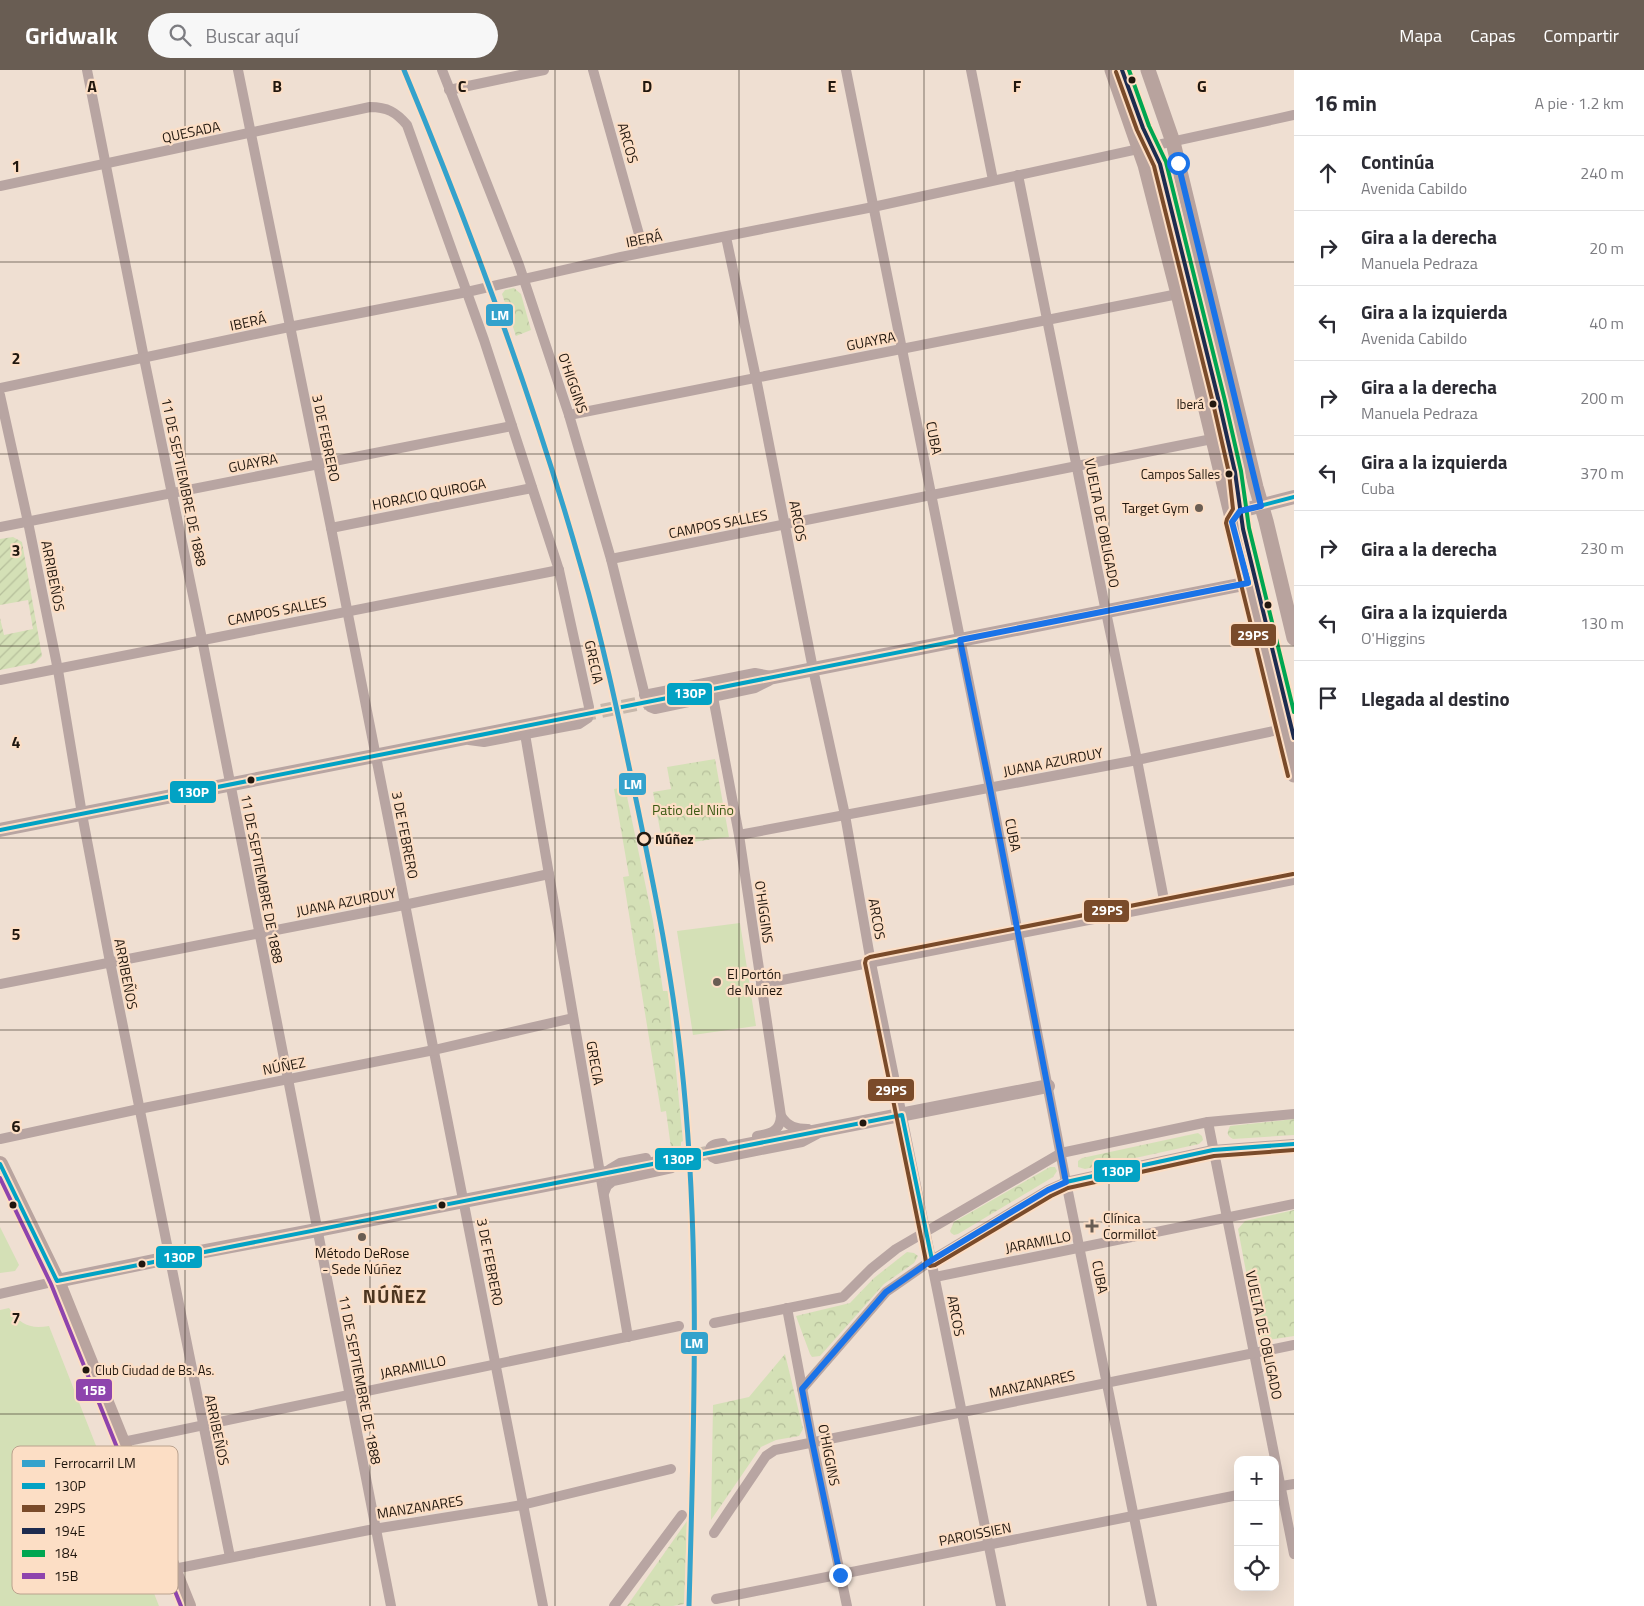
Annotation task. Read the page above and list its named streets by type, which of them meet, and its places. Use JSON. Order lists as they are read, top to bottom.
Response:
{
  "streets": {
    "street": [
      "QUESADA",
      "ARCOS",
      "IBERÁ",
      "GUAYRA",
      "O'HIGGINS",
      "3 DE FEBRERO",
      "CUBA",
      "11 DE SEPTIEMBRE DE 1888",
      "HORACIO QUIROGA",
      "VUELTA DE OBLIGADO",
      "CAMPOS SALLES",
      "ARRIBEÑOS",
      "GRECIA",
      "JUANA AZURDUY",
      "NÚÑEZ",
      "JARAMILLO",
      "MANZANARES",
      "PAROISSIEN"
    ]
  },
  "crossings": [
    ["QUESADA", "3 DE FEBRERO"],
    ["QUESADA", "11 DE SEPTIEMBRE DE 1888"],
    ["QUESADA", "GRECIA"],
    ["ARCOS", "IBERÁ"],
    ["ARCOS", "GUAYRA"],
    ["ARCOS", "CAMPOS SALLES"],
    ["ARCOS", "JUANA AZURDUY"],
    ["ARCOS", "JARAMILLO"],
    ["ARCOS", "MANZANARES"],
    ["ARCOS", "PAROISSIEN"],
    ["IBERÁ", "O'HIGGINS"],
    ["IBERÁ", "3 DE FEBRERO"],
    ["IBERÁ", "CUBA"],
    ["IBERÁ", "11 DE SEPTIEMBRE DE 1888"],
    ["IBERÁ", "VUELTA DE OBLIGADO"],
    ["IBERÁ", "GRECIA"],
    ["GUAYRA", "O'HIGGINS"],
    ["GUAYRA", "3 DE FEBRERO"],
    ["GUAYRA", "CUBA"],
    ["GUAYRA", "11 DE SEPTIEMBRE DE 1888"],
    ["GUAYRA", "VUELTA DE OBLIGADO"],
    ["GUAYRA", "ARRIBEÑOS"],
    ["GUAYRA", "GRECIA"],
    ["O'HIGGINS", "CAMPOS SALLES"],
    ["O'HIGGINS", "JUANA AZURDUY"],
    ["O'HIGGINS", "MANZANARES"],
    ["O'HIGGINS", "PAROISSIEN"],
    ["3 DE FEBRERO", "HORACIO QUIROGA"],
    ["3 DE FEBRERO", "CAMPOS SALLES"],
    ["3 DE FEBRERO", "JUANA AZURDUY"],
    ["3 DE FEBRERO", "NÚÑEZ"],
    ["3 DE FEBRERO", "JARAMILLO"],
    ["3 DE FEBRERO", "MANZANARES"],
    ["CUBA", "CAMPOS SALLES"],
    ["CUBA", "JUANA AZURDUY"],
    ["CUBA", "JARAMILLO"],
    ["CUBA", "MANZANARES"],
    ["CUBA", "PAROISSIEN"],
    ["11 DE SEPTIEMBRE DE 1888", "CAMPOS SALLES"],
    ["11 DE SEPTIEMBRE DE 1888", "JUANA AZURDUY"],
    ["11 DE SEPTIEMBRE DE 1888", "NÚÑEZ"],
    ["11 DE SEPTIEMBRE DE 1888", "JARAMILLO"],
    ["11 DE SEPTIEMBRE DE 1888", "MANZANARES"],
    ["HORACIO QUIROGA", "GRECIA"],
    ["VUELTA DE OBLIGADO", "CAMPOS SALLES"],
    ["VUELTA DE OBLIGADO", "JUANA AZURDUY"],
    ["VUELTA DE OBLIGADO", "JARAMILLO"],
    ["VUELTA DE OBLIGADO", "MANZANARES"],
    ["CAMPOS SALLES", "ARRIBEÑOS"],
    ["CAMPOS SALLES", "GRECIA"],
    ["ARRIBEÑOS", "JUANA AZURDUY"],
    ["ARRIBEÑOS", "NÚÑEZ"],
    ["ARRIBEÑOS", "JARAMILLO"],
    ["ARRIBEÑOS", "MANZANARES"],
    ["GRECIA", "JUANA AZURDUY"],
    ["GRECIA", "NÚÑEZ"],
    ["GRECIA", "JARAMILLO"]
  ],
  "districts": ["NÚÑEZ"],
  "parks": ["Patio del Niño"],
  "places": {
    "other": [
      "Iberá",
      "Campos Salles",
      "Target Gym",
      "Núñez",
      "El Portón de Nuñez",
      "Método DeRose - Sede Núñez",
      "Club Ciudad de Bs. As."
    ],
    "health": ["Clínica Cormillot"]
  },
  "lines": [
    "rail line LM",
    "transit line 194E",
    "transit line 184",
    "transit line 29PS",
    "transit line 130P",
    "transit line 15B"
  ],
  "legend": [
    "Ferrocarril LM",
    "130P",
    "29PS",
    "194E",
    "184",
    "15B"
  ],
  "page": {
    "header": "Gridwalk",
    "search": "Buscar aquí",
    "nav": ["Mapa", "Capas", "Compartir"],
    "heading": ["16 min", "A pie · 1.2 km"],
    "list": [
      ["Continúa", "Avenida Cabildo", "240 m"],
      ["Gira a la derecha", "Manuela Pedraza", "20 m"],
      ["Gira a la izquierda", "Avenida Cabildo", "40 m"],
      ["Gira a la derecha", "Manuela Pedraza", "200 m"],
      ["Gira a la izquierda", "Cuba", "370 m"],
      ["Gira a la derecha", "230 m"],
      ["Gira a la izquierda", "O'Higgins", "130 m"],
      "Llegada al destino"
    ],
    "map_buttons": ["+", "−"]
  },
  "grid": {
    "columns": [
      "A",
      "B",
      "C",
      "D",
      "E",
      "F",
      "G"
    ],
    "rows": [
      "1",
      "2",
      "3",
      "4",
      "5",
      "6",
      "7"
    ]
  }
}
